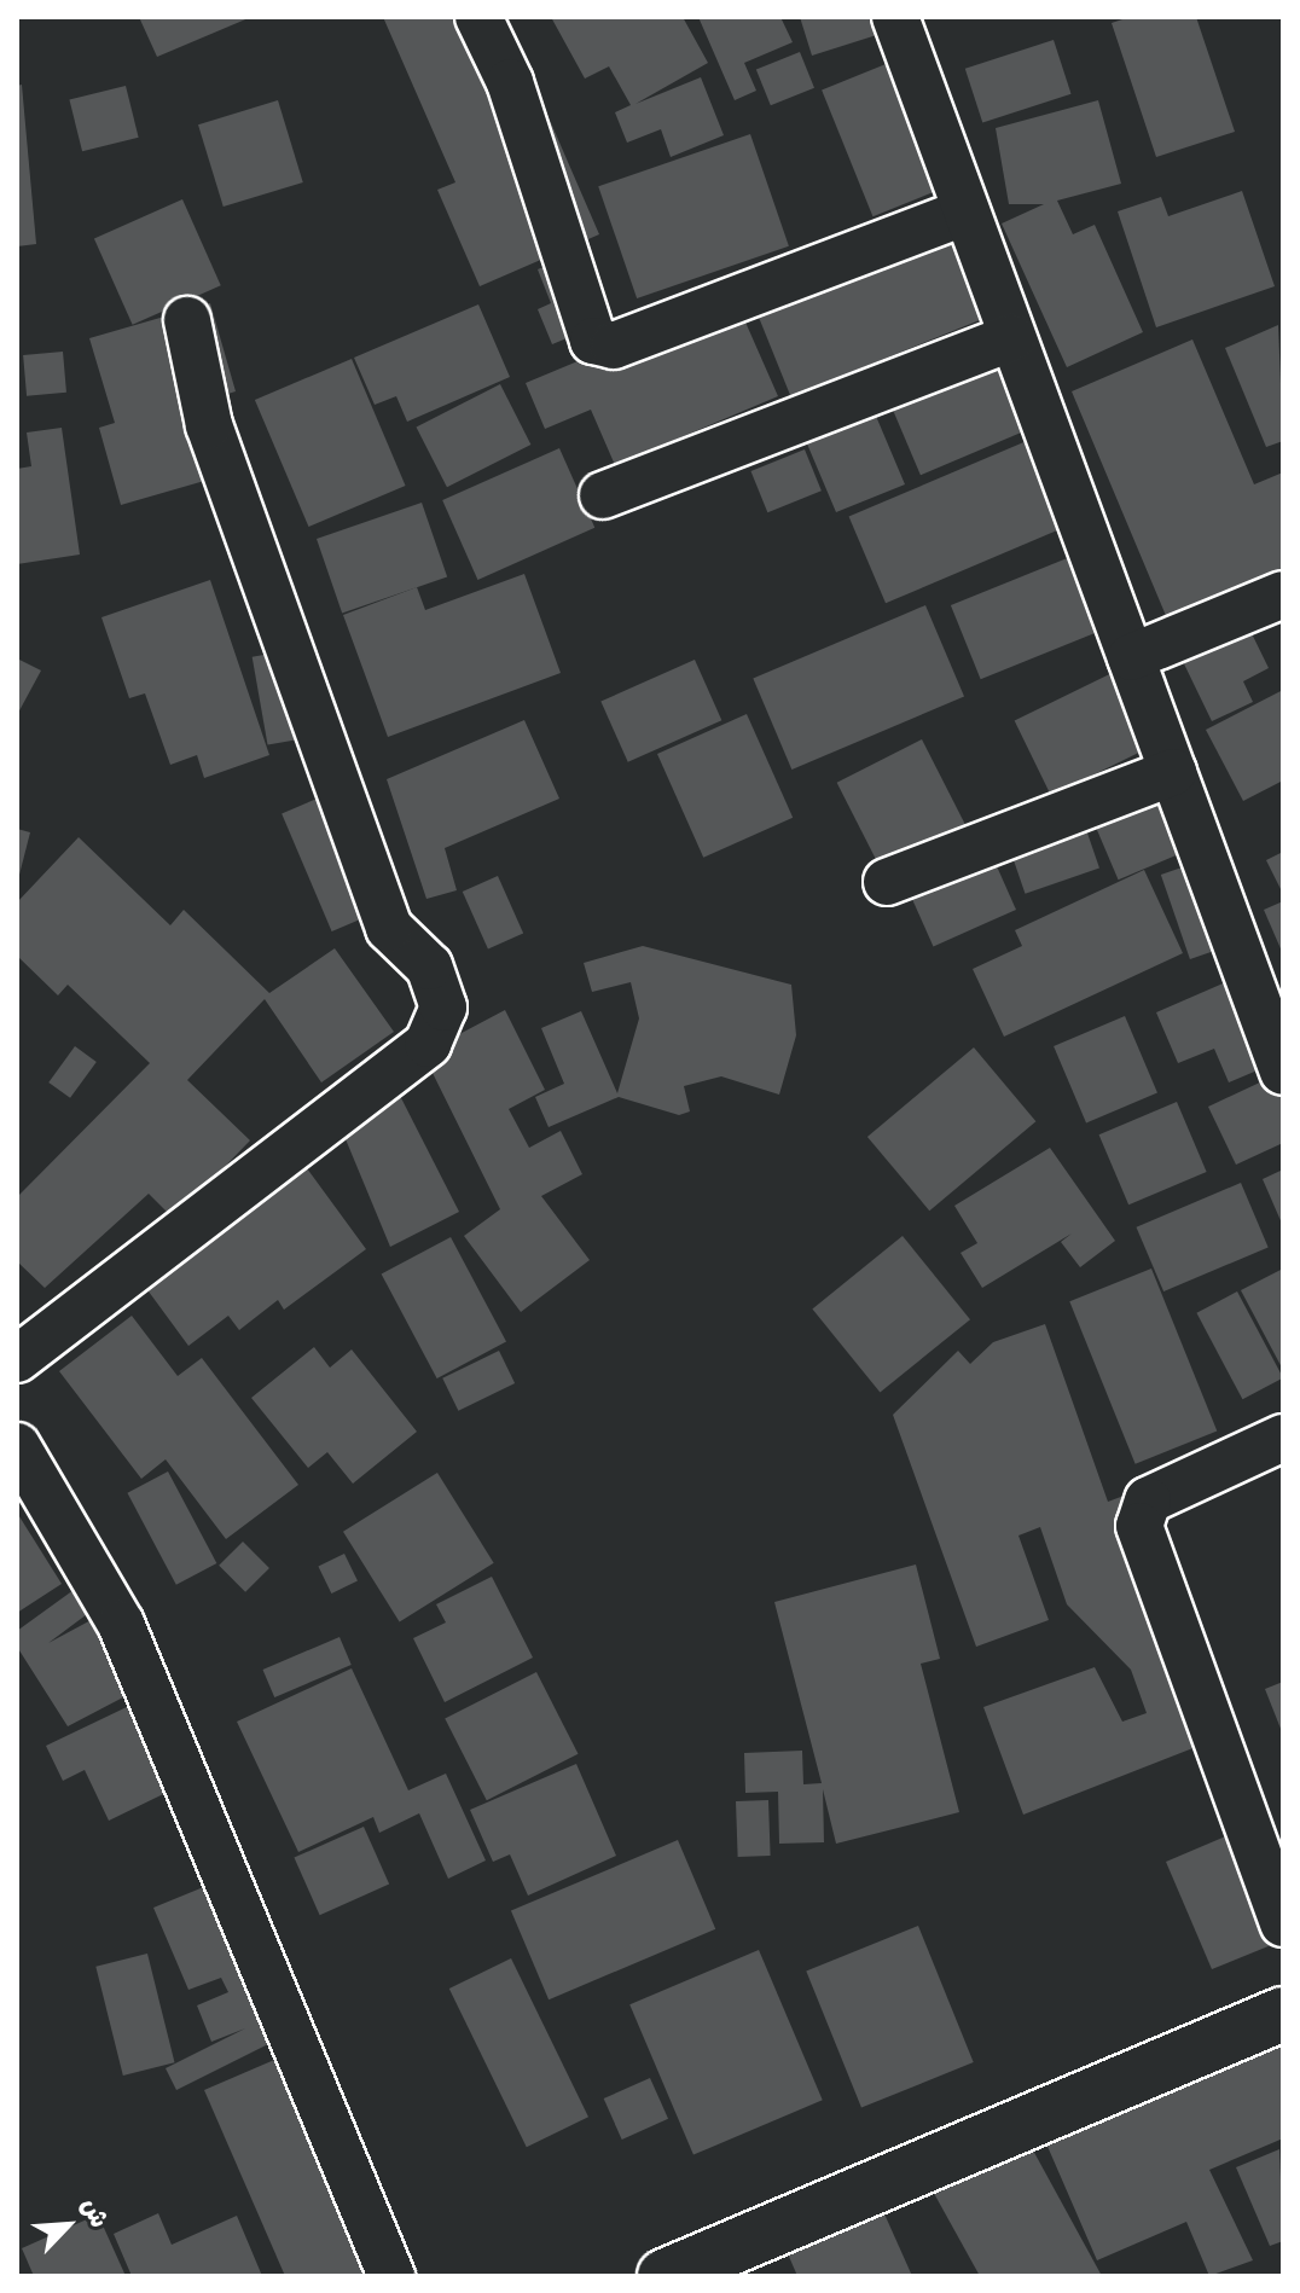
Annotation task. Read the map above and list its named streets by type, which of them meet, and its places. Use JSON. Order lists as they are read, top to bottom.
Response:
{
  "north": "top right"
}
